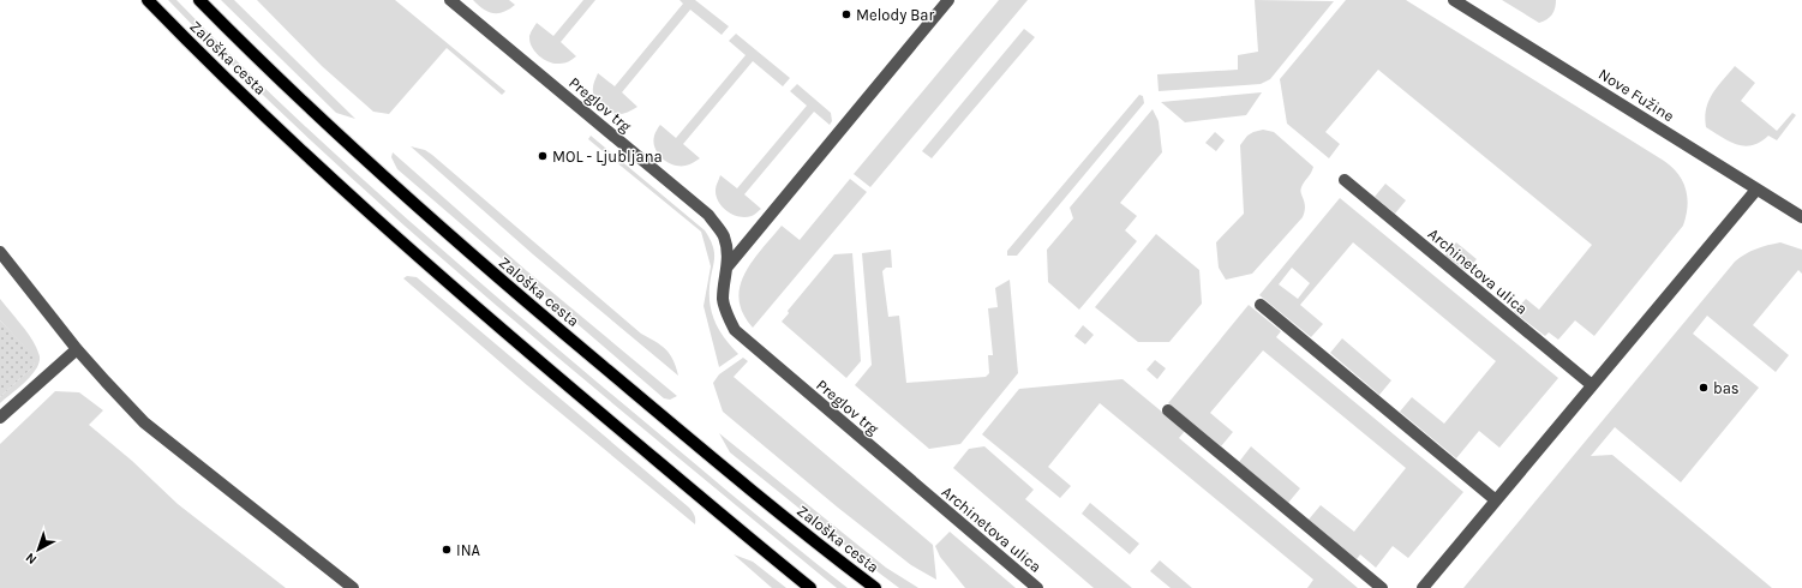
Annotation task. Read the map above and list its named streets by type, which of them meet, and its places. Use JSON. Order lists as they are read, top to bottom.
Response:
{
  "streets": {
    "main road": ["Zaloška cesta"],
    "street": ["Nove Fužine", "Preglov trg", "Archinetova ulica"]
  },
  "crossings": [
    ["Preglov trg", "Archinetova ulica"]
  ],
  "places": [
    "Melody Bar",
    "MOL - Ljubljana",
    "bas",
    "INA"
  ],
  "north": "bottom left"
}
